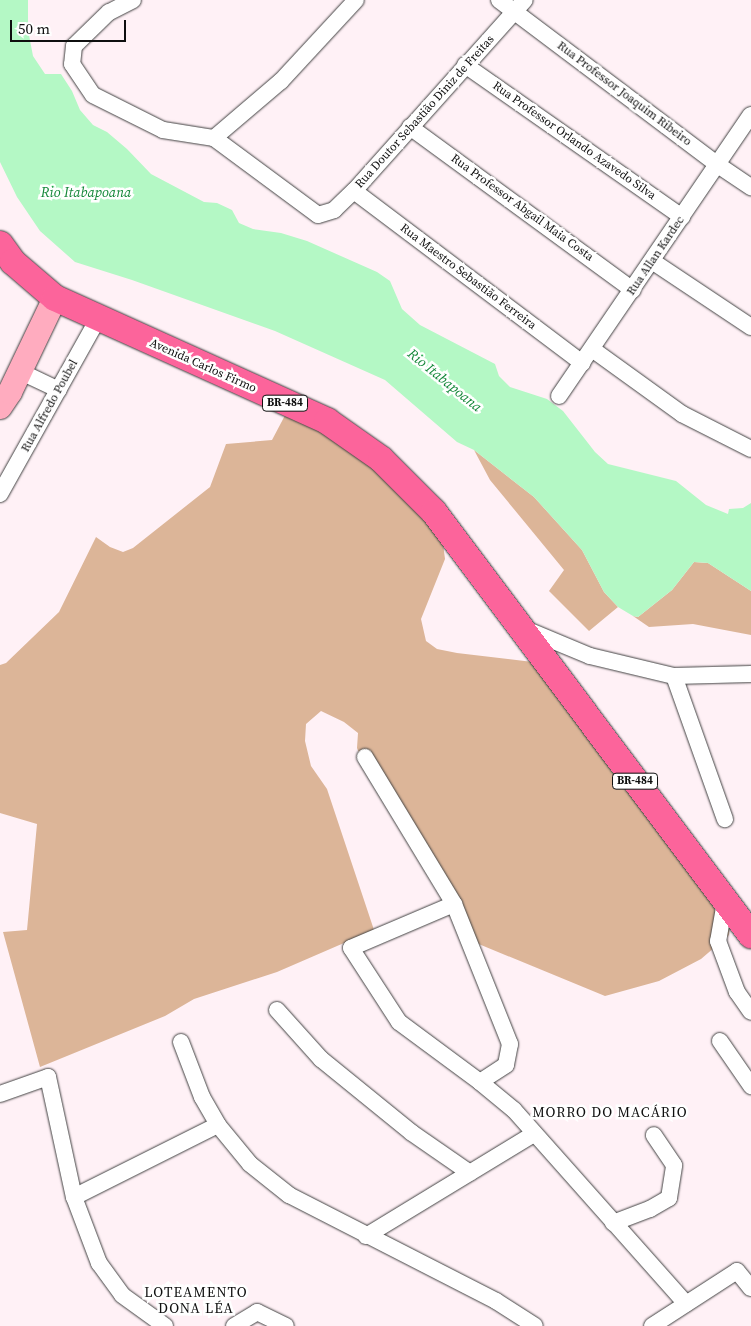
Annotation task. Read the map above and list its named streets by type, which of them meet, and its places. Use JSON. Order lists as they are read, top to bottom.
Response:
{
  "streets": {
    "main road": ["Avenida Carlos Firmo", "BR-484"],
    "street": [
      "Rua Professor Joaquim Ribeiro",
      "Rua Doutor Sebastião Diniz de Freitas",
      "Rua Professor Orlando Azavedo Silva",
      "Rua Professor Abgail Maia Costa",
      "Rua Allan Kardec",
      "Rua Maestro Sebastião Ferreira",
      "Rua Alfredo Poubel"
    ]
  },
  "crossings": [
    ["Rua Professor Joaquim Ribeiro", "Rua Doutor Sebastião Diniz de Freitas"],
    ["Rua Professor Joaquim Ribeiro", "Rua Allan Kardec"],
    ["Rua Doutor Sebastião Diniz de Freitas", "Rua Professor Orlando Azavedo Silva"],
    ["Rua Doutor Sebastião Diniz de Freitas", "Rua Professor Abgail Maia Costa"],
    ["Rua Doutor Sebastião Diniz de Freitas", "Rua Maestro Sebastião Ferreira"],
    ["Rua Professor Orlando Azavedo Silva", "Rua Allan Kardec"],
    ["Rua Professor Abgail Maia Costa", "Rua Allan Kardec"],
    ["Rua Allan Kardec", "Rua Maestro Sebastião Ferreira"],
    ["Avenida Carlos Firmo", "BR-484"],
    ["Avenida Carlos Firmo", "Rua Alfredo Poubel"]
  ],
  "districts": ["MORRO DO MACÁRIO", "LOTEAMENTO DONA LÉA"],
  "water": ["Rio Itabapoana"],
  "scale_bar": "50 m"
}
